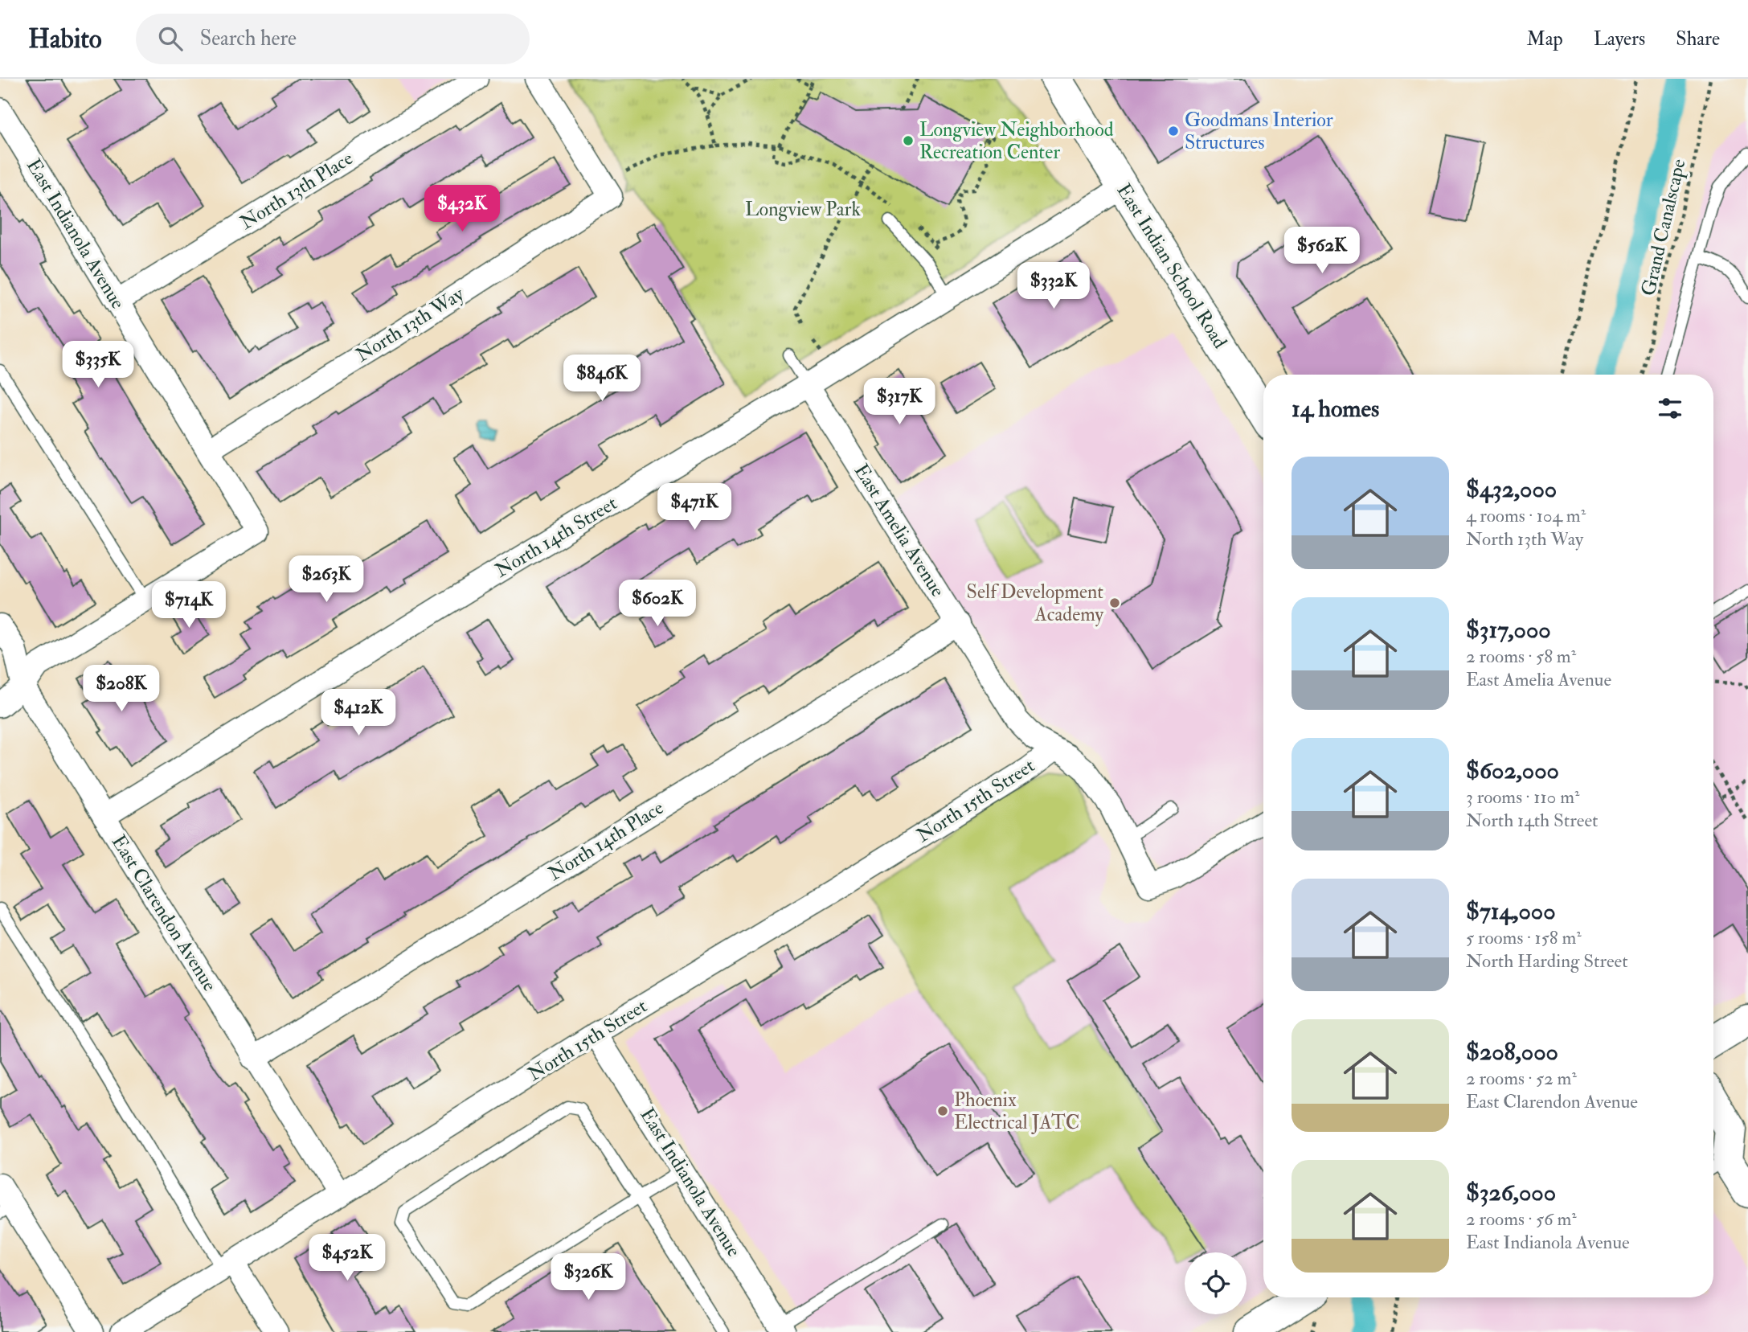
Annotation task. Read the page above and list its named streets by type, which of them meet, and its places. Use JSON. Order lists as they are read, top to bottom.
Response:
{
  "streets": {
    "main road": ["East Indian School Road"],
    "street": [
      "North 13th Place",
      "East Indianola Avenue",
      "North 13th Way",
      "East Amelia Avenue",
      "North 14th Street",
      "North 15th Street",
      "North 14th Place",
      "East Clarendon Avenue"
    ],
    "path": ["Grand Canalscape"]
  },
  "crossings": [
    ["North 13th Place", "East Indianola Avenue"],
    ["East Indianola Avenue", "North 13th Way"],
    ["East Indianola Avenue", "North 15th Street"],
    ["East Indian School Road", "North 14th Street"],
    ["East Amelia Avenue", "North 14th Street"],
    ["East Amelia Avenue", "North 15th Street"],
    ["East Amelia Avenue", "North 14th Place"],
    ["North 14th Street", "East Clarendon Avenue"],
    ["North 15th Street", "East Clarendon Avenue"],
    ["North 14th Place", "East Clarendon Avenue"]
  ],
  "parks": ["Longview Park"],
  "places": [
    "Goodmans Interior Structures",
    "Longview Neighborhood Recreation Center",
    "Self Development Academy",
    "Phoenix Electrical JATC"
  ],
  "page": {
    "header": "Habito",
    "search": "Search here",
    "nav": ["Map", "Layers", "Share"],
    "price": [
      "$432K",
      "$562K",
      "$332K",
      "$335K",
      "$846K",
      "$317K",
      "$471K",
      "$263K",
      "$602K",
      "$714K",
      "$208K",
      "$412K",
      "$452K",
      "$326K"
    ],
    "heading": "14 homes",
    "list": [
      {
        "name": "$432,000",
        "note": "4 rooms · 104 m² · North 13th Way"
      },
      {
        "name": "$317,000",
        "note": "2 rooms · 58 m² · East Amelia Avenue"
      },
      {
        "name": "$602,000",
        "note": "3 rooms · 110 m² · North 14th Street"
      },
      {
        "name": "$714,000",
        "note": "5 rooms · 158 m² · North Harding Street"
      },
      {
        "name": "$208,000",
        "note": "2 rooms · 52 m² · East Clarendon Avenue"
      },
      {
        "name": "$326,000",
        "note": "2 rooms · 56 m² · East Indianola Avenue"
      }
    ]
  }
}
